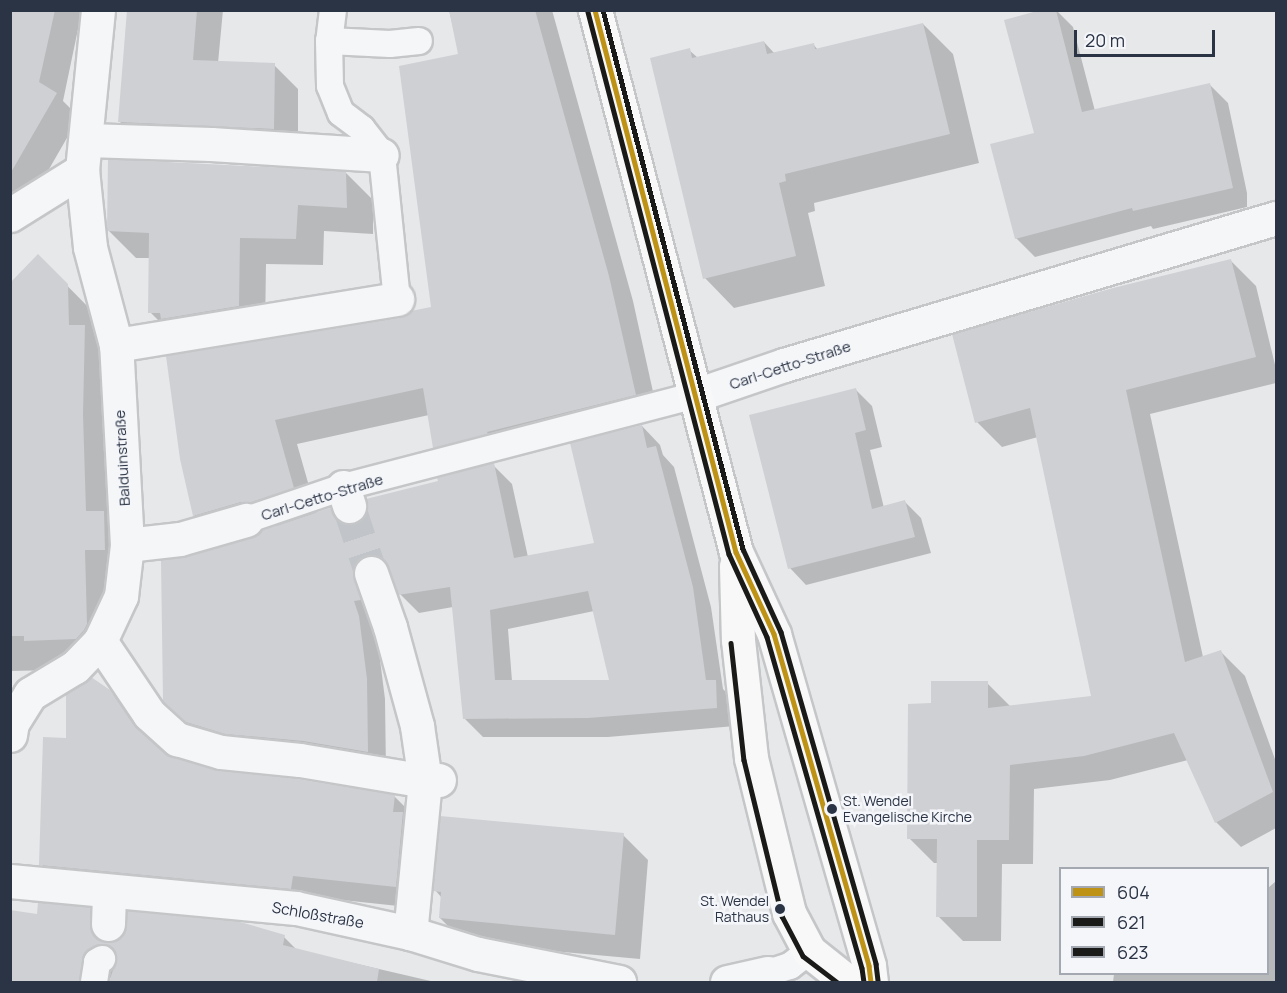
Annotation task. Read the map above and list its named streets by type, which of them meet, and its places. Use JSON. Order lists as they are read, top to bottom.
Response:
{
  "streets": {
    "street": ["Carl-Cetto-Straße", "Balduinstraße", "Schloßstraße"]
  },
  "crossings": [
    ["Carl-Cetto-Straße", "Balduinstraße"]
  ],
  "places": ["St. Wendel Evangelische Kirche", "St. Wendel Rathaus"],
  "lines": ["transit line 604", "transit line 623", "transit line 621"],
  "legend": ["604", "621", "623"],
  "scale_bar": "20 m"
}
